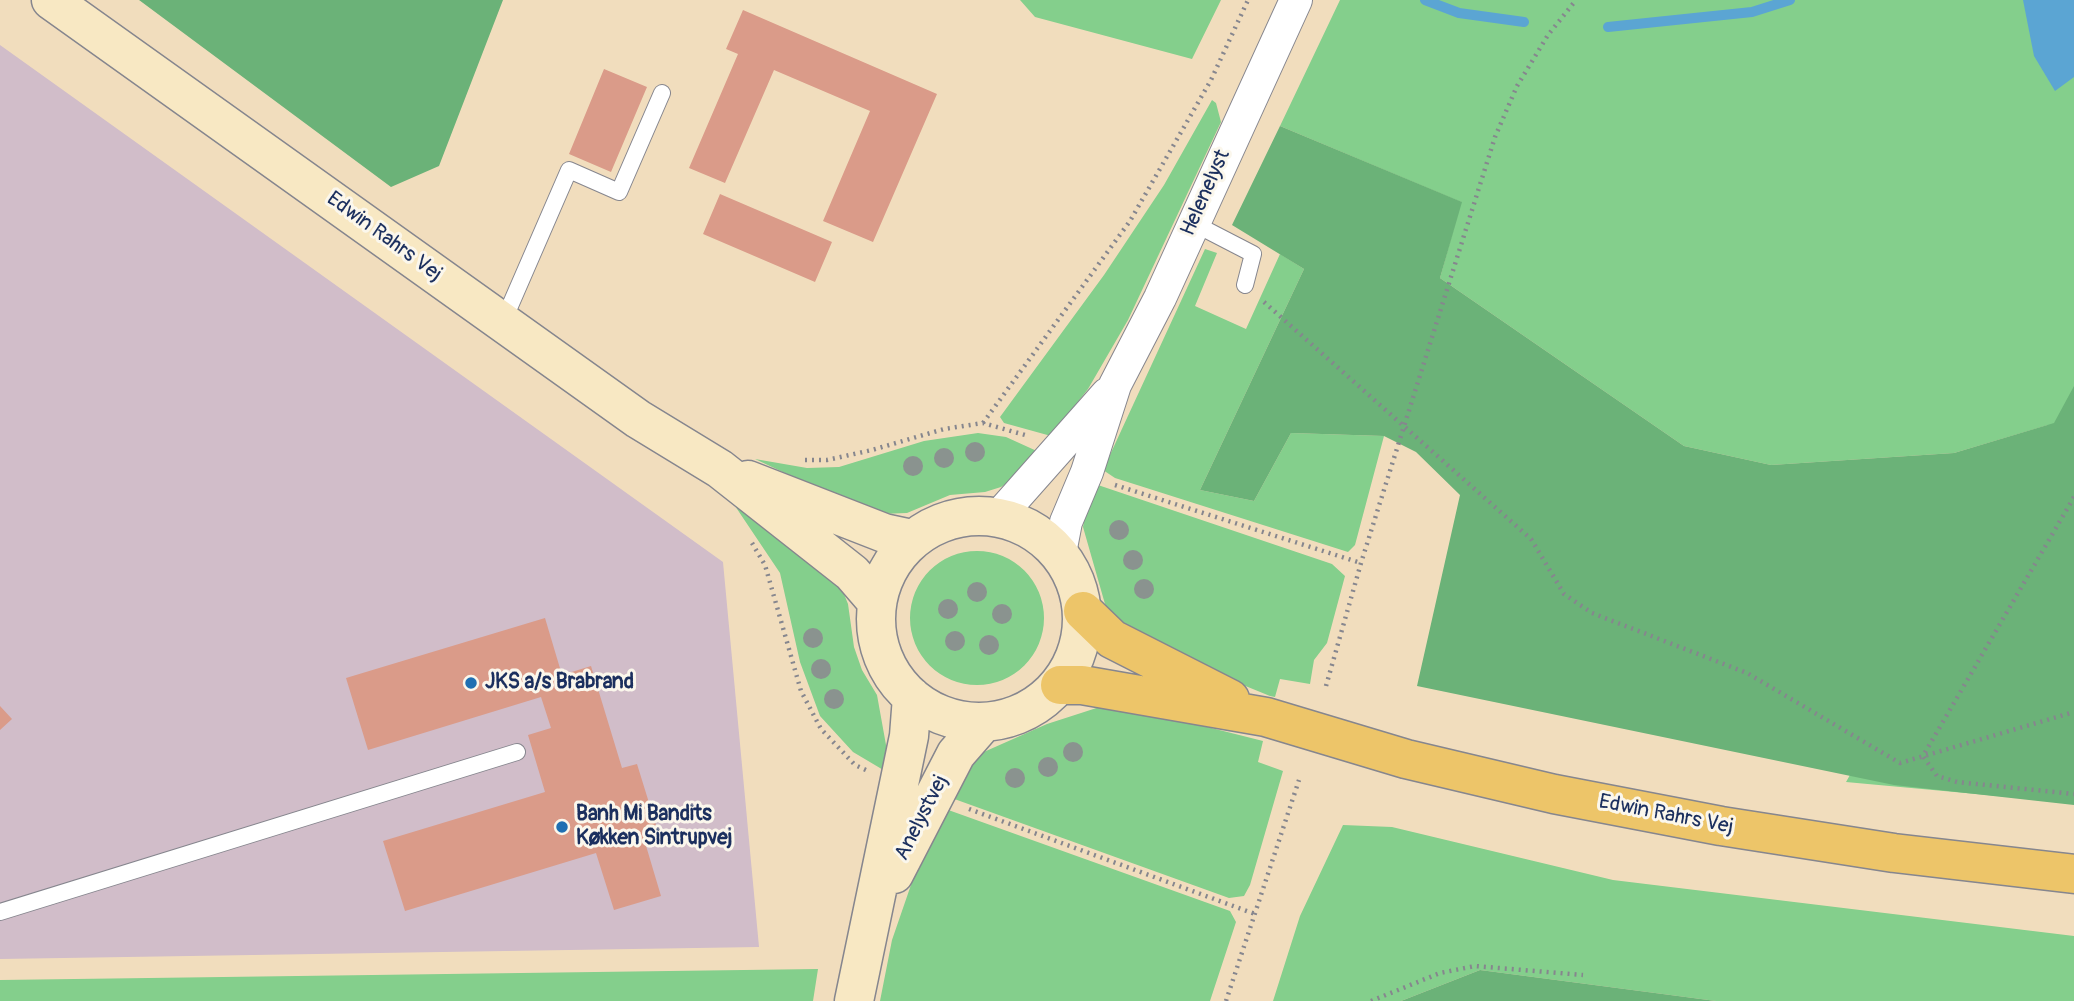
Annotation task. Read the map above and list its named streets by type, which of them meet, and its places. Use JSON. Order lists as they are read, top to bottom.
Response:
{
  "streets": {
    "highway": ["Edwin Rahrs Vej"],
    "street": ["Helenelyst", "Anelystvej"]
  },
  "crossings": [
    ["Helenelyst", "Edwin Rahrs Vej"],
    ["Helenelyst", "Anelystvej"],
    ["Edwin Rahrs Vej", "Anelystvej"]
  ],
  "places": ["JKS a/s Brabrand", "Banh Mi Bandits Køkken Sintrupvej"]
}
